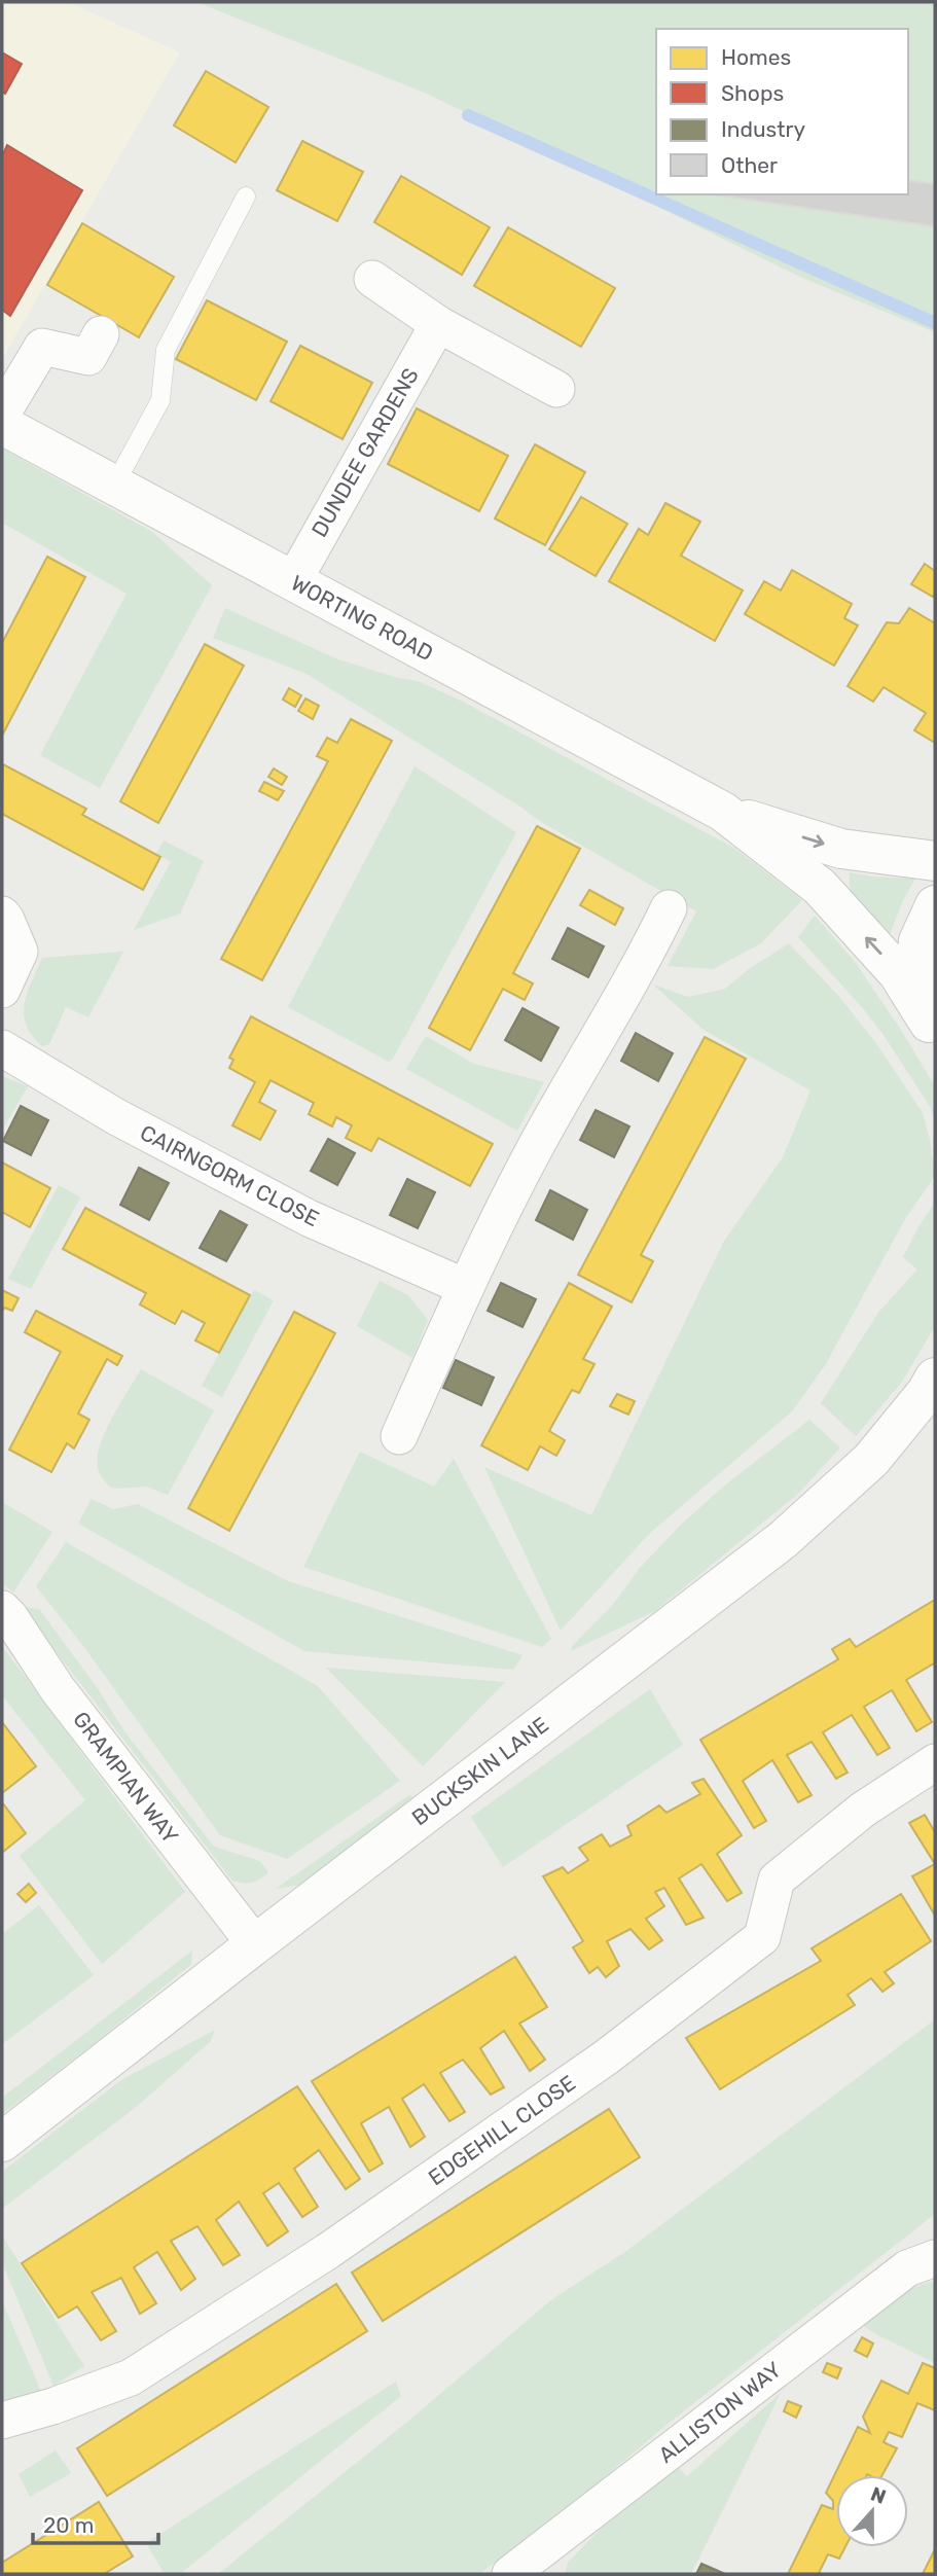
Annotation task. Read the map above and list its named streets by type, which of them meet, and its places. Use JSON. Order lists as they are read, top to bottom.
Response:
{
  "streets": {
    "main road": ["WORTING ROAD", "BUCKSKIN LANE"],
    "street": [
      "DUNDEE GARDENS",
      "CAIRNGORM CLOSE",
      "GRAMPIAN WAY",
      "EDGEHILL CLOSE",
      "ALLISTON WAY"
    ]
  },
  "crossings": [
    ["DUNDEE GARDENS", "WORTING ROAD"],
    ["BUCKSKIN LANE", "GRAMPIAN WAY"]
  ],
  "legend": [
    "Homes",
    "Shops",
    "Industry",
    "Other"
  ],
  "scale_bar": "20 m",
  "north": "top"
}
